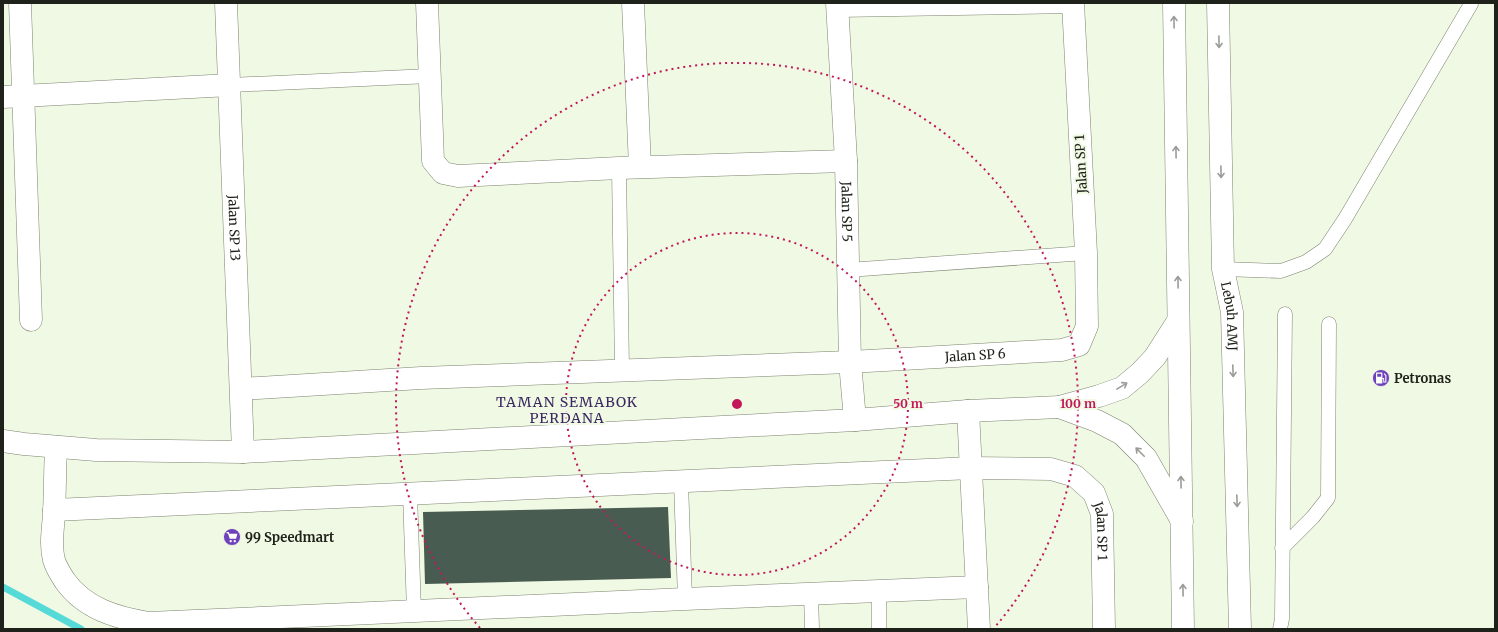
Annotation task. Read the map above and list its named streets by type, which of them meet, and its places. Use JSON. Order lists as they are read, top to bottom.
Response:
{
  "streets": {
    "main road": [
      "Jalan SP 1",
      "Jalan SP 5",
      "Jalan SP 13",
      "Lebuh AMJ",
      "Jalan SP 6"
    ]
  },
  "crossings": [
    ["Jalan SP 1", "Jalan SP 6"],
    ["Jalan SP 5", "Jalan SP 6"]
  ],
  "districts": ["TAMAN SEMABOK PERDANA"],
  "places": {
    "fuel station": ["Petronas"],
    "supermarket": ["99 Speedmart"]
  },
  "rings": ["50 m", "100 m"]
}
